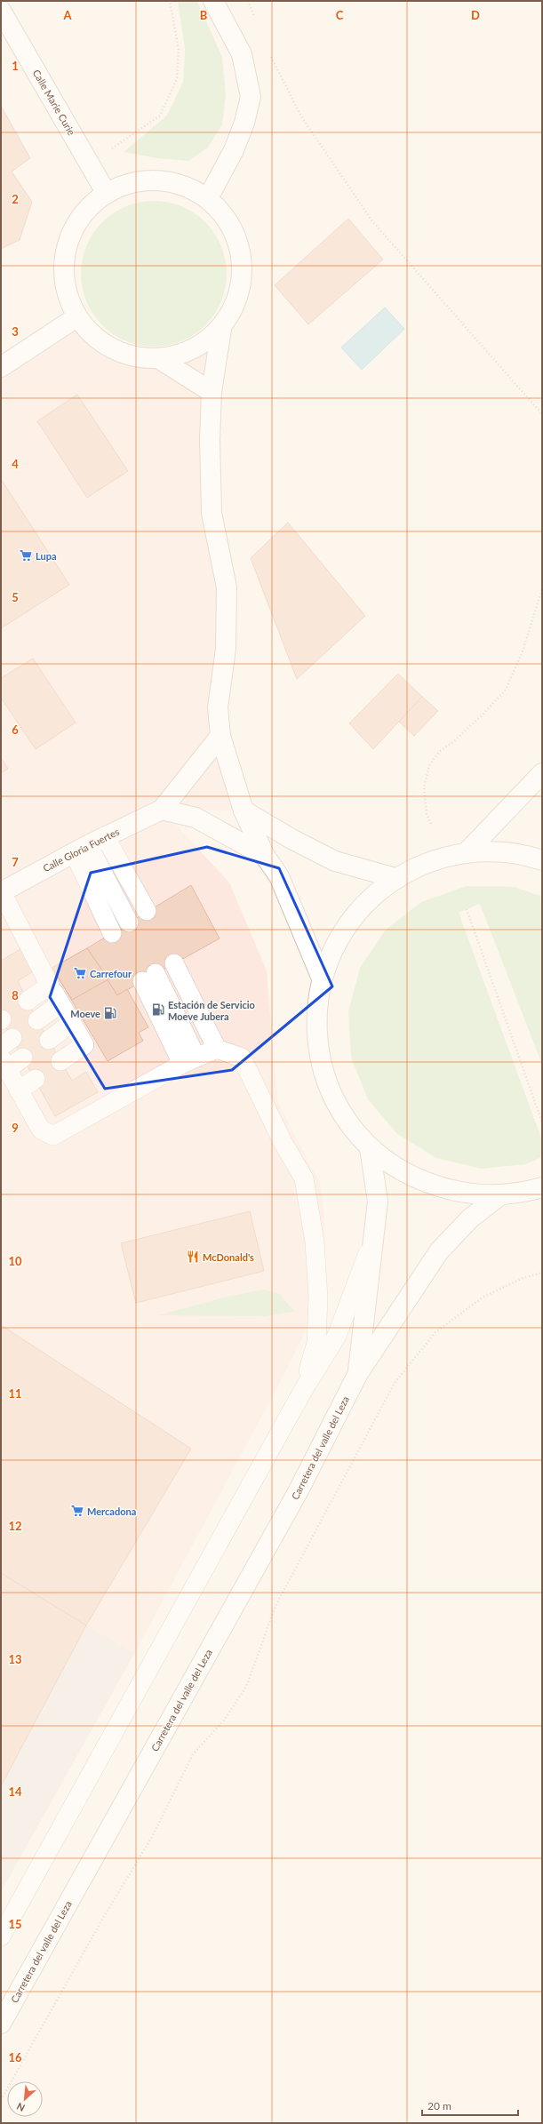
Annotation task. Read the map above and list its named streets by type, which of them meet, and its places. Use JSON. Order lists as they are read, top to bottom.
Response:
{
  "streets": {
    "street": ["Calle Marie Curie", "Calle Gloria Fuertes", "Carretera del valle del Leza"]
  },
  "places": {
    "supermarket": ["Lupa", "Carrefour", "Mercadona"],
    "fuel station": ["Estación de Servicio Moeve Jubera", "Moeve"],
    "restaurant": ["McDonald's"]
  },
  "scale_bar": "20 m",
  "north": "bottom left",
  "grid": {
    "columns": [
      "A",
      "B",
      "C",
      "D"
    ],
    "rows": [
      "1",
      "2",
      "3",
      "4",
      "5",
      "6",
      "7",
      "8",
      "9",
      "10",
      "11",
      "12",
      "13",
      "14",
      "15",
      "16"
    ]
  }
}
